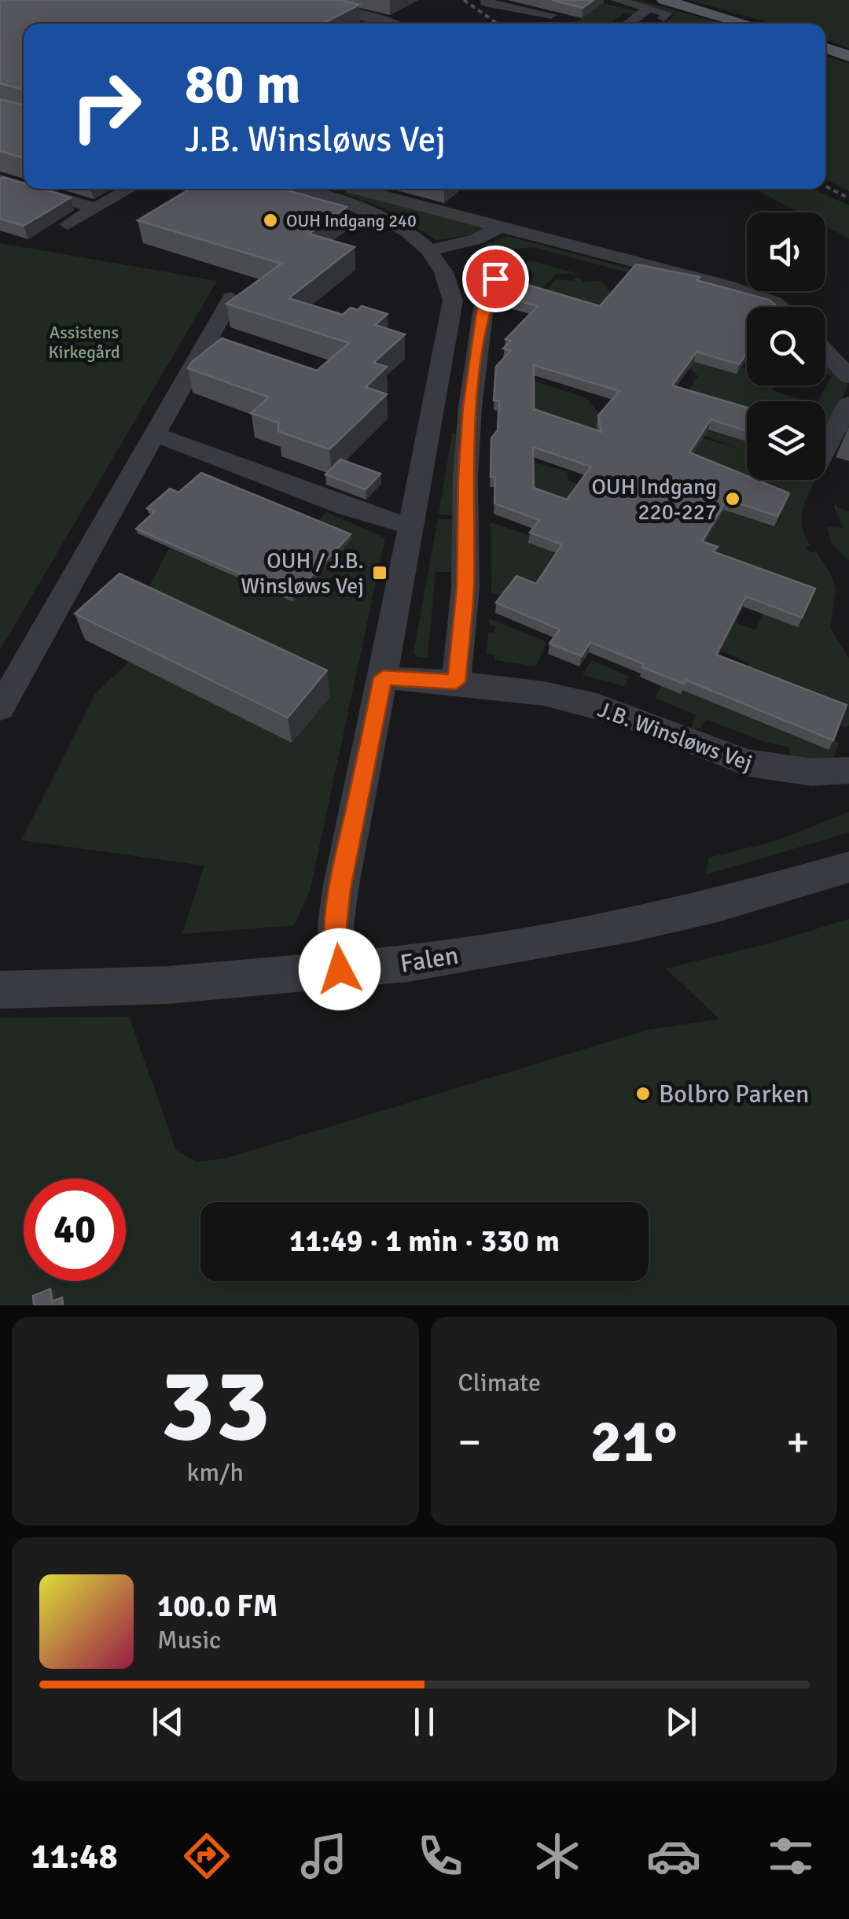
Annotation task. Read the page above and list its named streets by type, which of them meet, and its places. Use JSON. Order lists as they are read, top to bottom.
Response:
{
  "streets": {
    "street": ["J.B. Winsløws Vej", "Falen"]
  },
  "parks": ["Assistens Kirkegård"],
  "places": {
    "other": ["OUH Indgang 240", "OUH Indgang 220-227", "Bolbro Parken"],
    "transit": ["OUH / J.B. Winsløws Vej"]
  },
  "page": {
    "turn": ["80 m", "J.B. Winsløws Vej"],
    "limit": "40",
    "trip": "11:49 · 1 min · 330 m",
    "tile": [
      ["33", "km/h"],
      "Climate"
    ],
    "heat": ["−", "21°", "+"],
    "song": ["100.0 FM", "Music"],
    "tabs": "11:48"
  }
}
